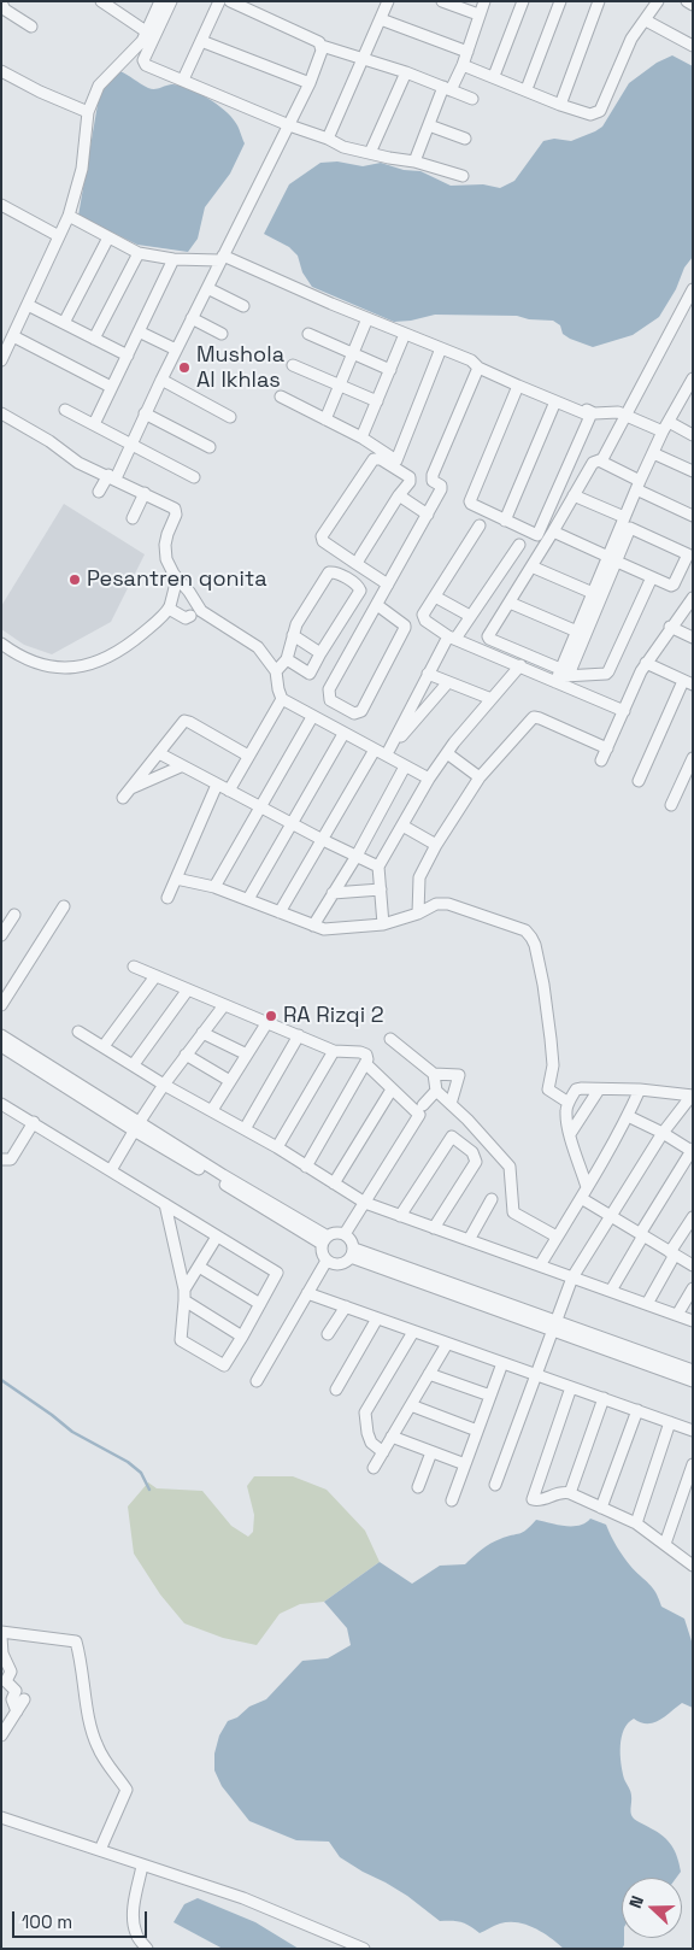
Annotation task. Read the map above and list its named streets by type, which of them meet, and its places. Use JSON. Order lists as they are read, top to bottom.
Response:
{
  "places": ["Mushola Al Ikhlas", "Pesantren qonita", "RA Rizqi 2"],
  "scale_bar": "100 m",
  "north": "left"
}
